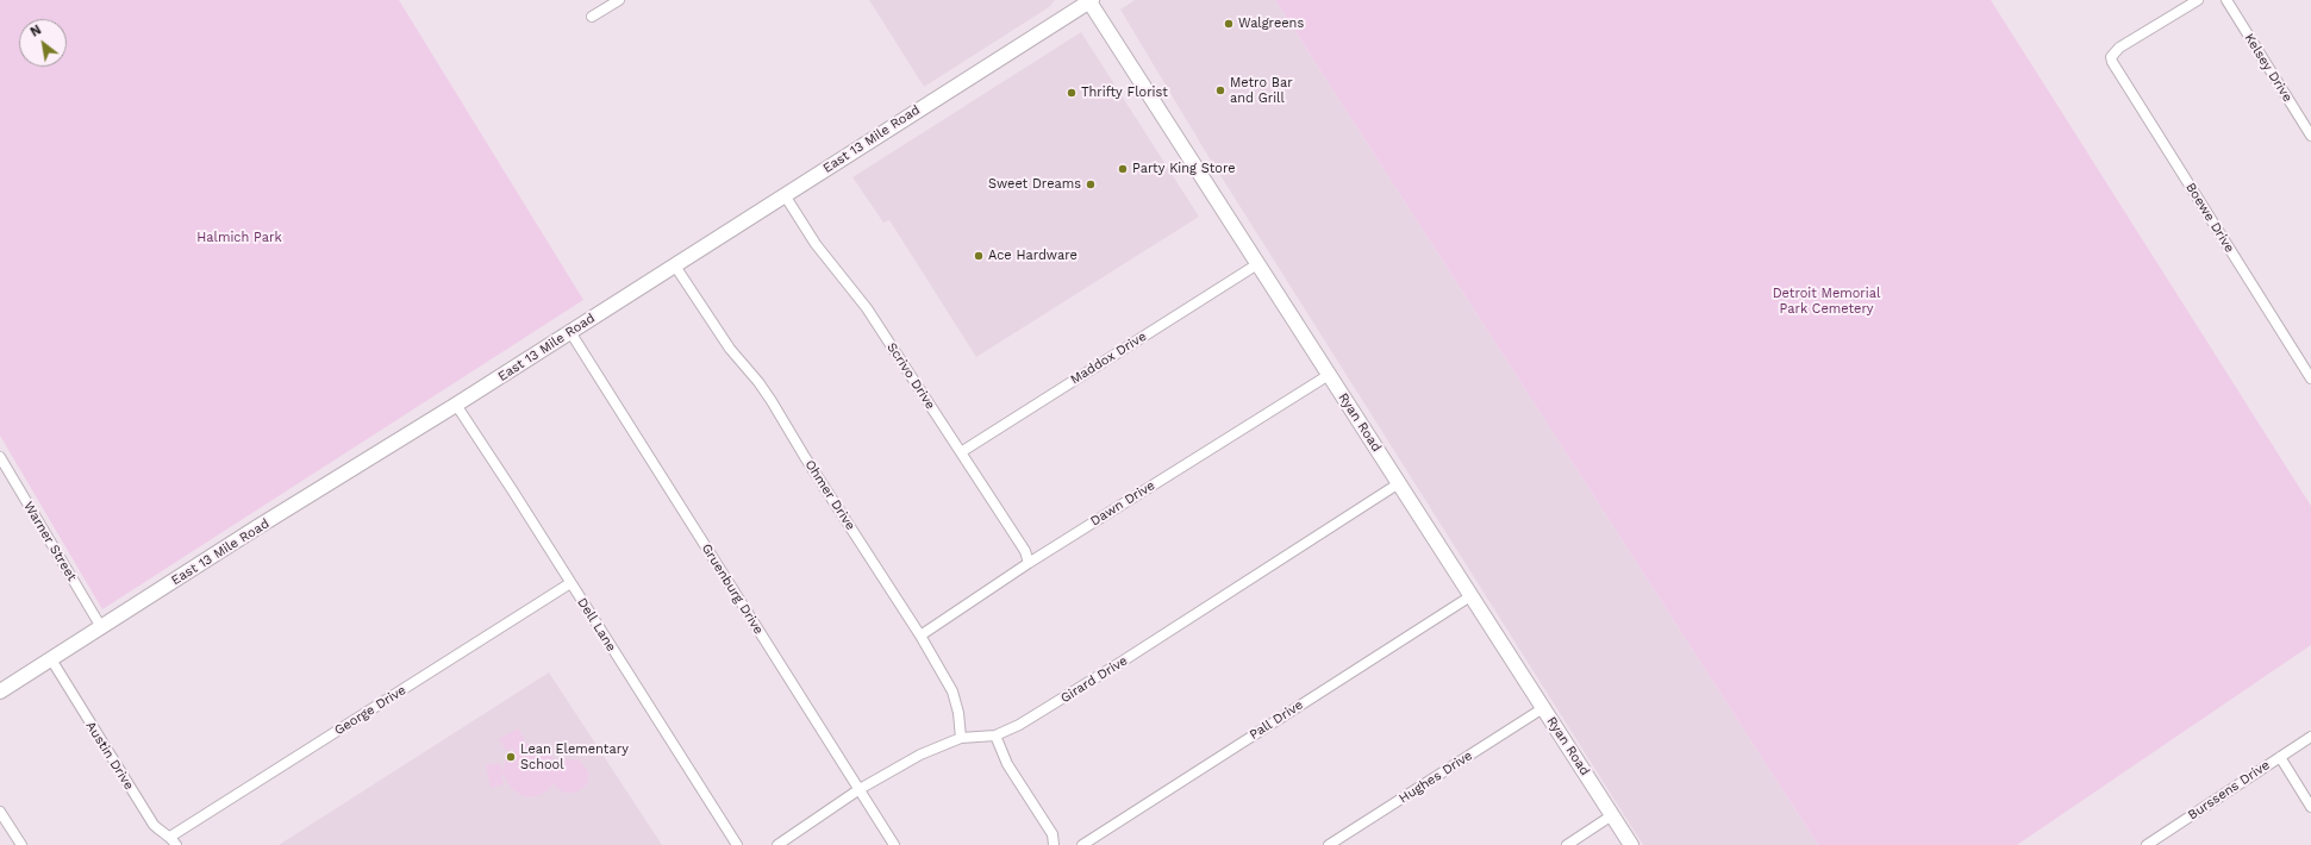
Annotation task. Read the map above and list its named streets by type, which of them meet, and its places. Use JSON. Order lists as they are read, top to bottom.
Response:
{
  "streets": {
    "main road": ["East 13 Mile Road", "Ryan Road"],
    "street": [
      "Kelsey Drive",
      "Boewe Drive",
      "Maddox Drive",
      "Scrivo Drive",
      "Ohmer Drive",
      "Dawn Drive",
      "Warner Street",
      "Gruenburg Drive",
      "Dell Lane",
      "Girard Drive",
      "George Drive",
      "Pall Drive",
      "Austin Drive",
      "Hughes Drive",
      "Burssens Drive"
    ]
  },
  "crossings": [
    ["East 13 Mile Road", "Scrivo Drive"],
    ["East 13 Mile Road", "Ryan Road"],
    ["East 13 Mile Road", "Ohmer Drive"],
    ["East 13 Mile Road", "Warner Street"],
    ["East 13 Mile Road", "Gruenburg Drive"],
    ["East 13 Mile Road", "Dell Lane"],
    ["East 13 Mile Road", "Austin Drive"],
    ["Maddox Drive", "Scrivo Drive"],
    ["Maddox Drive", "Ryan Road"],
    ["Scrivo Drive", "Dawn Drive"],
    ["Ryan Road", "Dawn Drive"],
    ["Ryan Road", "Girard Drive"],
    ["Ryan Road", "Pall Drive"],
    ["Ryan Road", "Hughes Drive"],
    ["Ohmer Drive", "Dawn Drive"],
    ["Ohmer Drive", "Girard Drive"],
    ["Gruenburg Drive", "Girard Drive"],
    ["Dell Lane", "George Drive"],
    ["George Drive", "Austin Drive"]
  ],
  "parks": ["Halmich Park", "Detroit Memorial Park Cemetery"],
  "places": [
    "Walgreens",
    "Metro Bar and Grill",
    "Thrifty Florist",
    "Party King Store",
    "Sweet Dreams",
    "Ace Hardware",
    "Lean Elementary School"
  ],
  "north": "top left"
}
